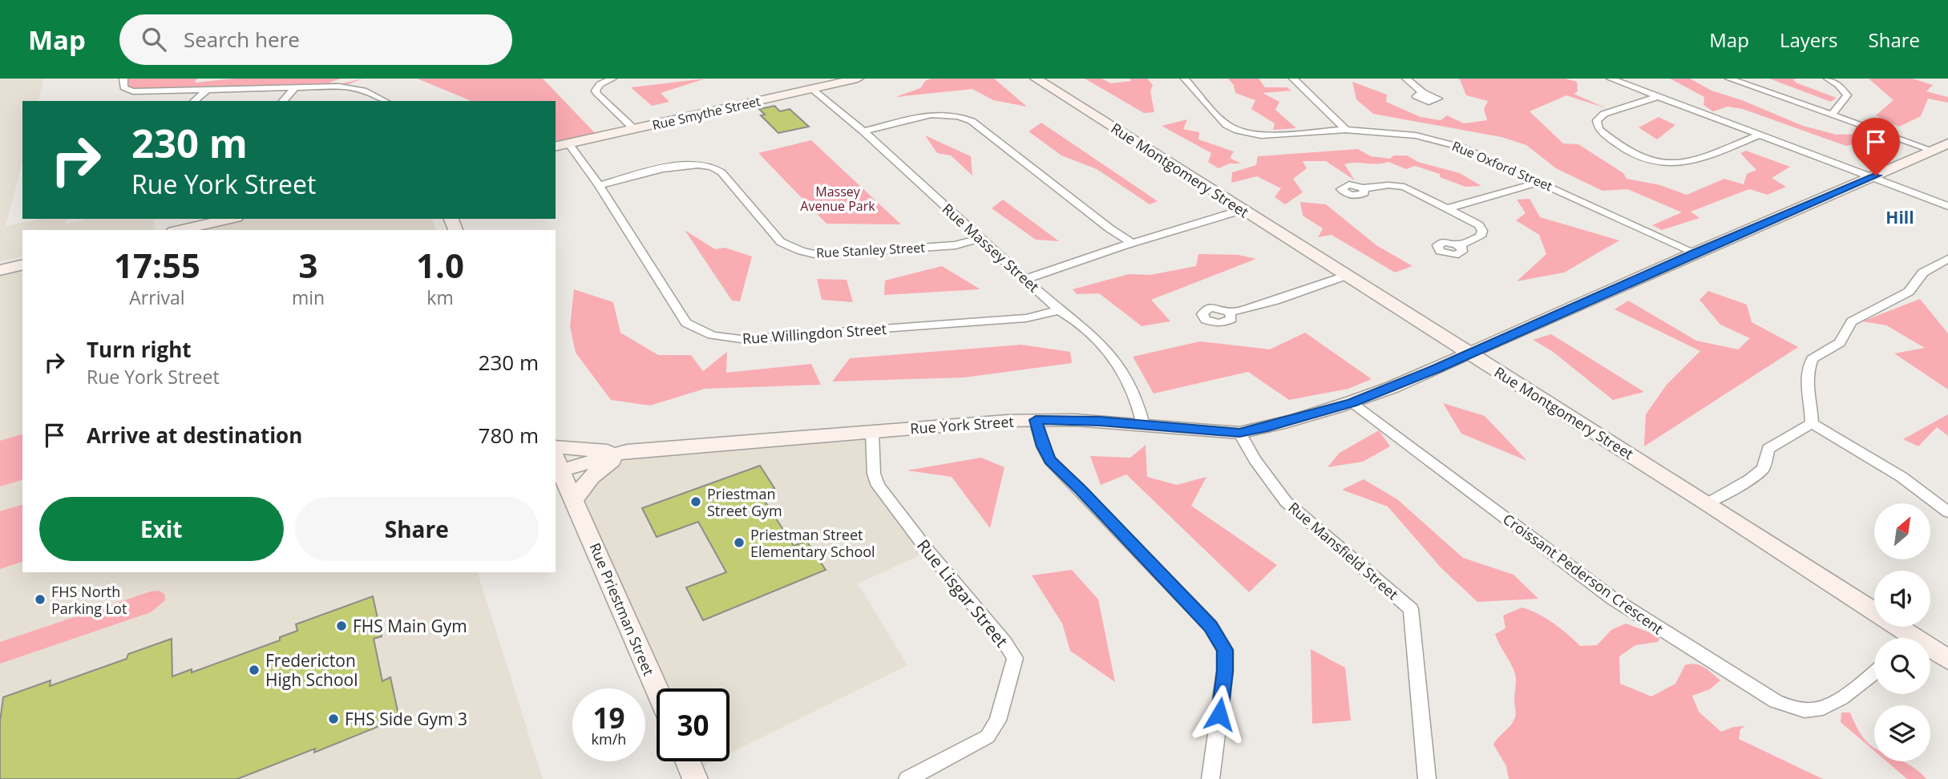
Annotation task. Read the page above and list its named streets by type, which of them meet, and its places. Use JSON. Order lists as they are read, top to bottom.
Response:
{
  "streets": {
    "street": [
      "Rue Smythe Street",
      "Rue Oxford Street",
      "Rue Montgomery Street",
      "Rue Massey Street",
      "Rue Stanley Street",
      "Rue Willingdon Street",
      "Rue York Street",
      "Rue Mansfield Street",
      "Croissant Pederson Crescent",
      "Rue Lisgar Street",
      "Rue Priestman Street"
    ]
  },
  "crossings": [
    ["Rue Smythe Street", "Rue Massey Street"],
    ["Rue Smythe Street", "Rue Willingdon Street"],
    ["Rue Oxford Street", "Rue York Street"],
    ["Rue Montgomery Street", "Rue York Street"],
    ["Rue Massey Street", "Rue Stanley Street"],
    ["Rue Massey Street", "Rue Willingdon Street"],
    ["Rue Massey Street", "Rue York Street"],
    ["Rue Stanley Street", "Rue Willingdon Street"],
    ["Rue York Street", "Rue Mansfield Street"],
    ["Rue York Street", "Croissant Pederson Crescent"],
    ["Rue York Street", "Rue Lisgar Street"],
    ["Rue York Street", "Rue Priestman Street"]
  ],
  "districts": ["Hill"],
  "parks": ["Massey Avenue Park"],
  "places": [
    "Priestman Street Gym",
    "Priestman Street Elementary School",
    "FHS North Parking Lot",
    "FHS Main Gym",
    "Fredericton High School",
    "FHS Side Gym 3"
  ],
  "north": "top right",
  "page": {
    "header": "Map",
    "search": "Search here",
    "nav": ["Map", "Layers", "Share"],
    "turn": ["230 m", "Rue York Street"],
    "eta": [
      "17:55",
      "Arrival",
      "3",
      "min",
      "1.0",
      "km"
    ],
    "list": [
      {
        "name": "Turn right",
        "note": "Rue York Street",
        "value": "230 m"
      },
      {
        "name": "Arrive at destination",
        "value": "780 m"
      }
    ],
    "buttons": ["Exit", "Share"],
    "speed": "19 km/h",
    "limit": "30"
  }
}
